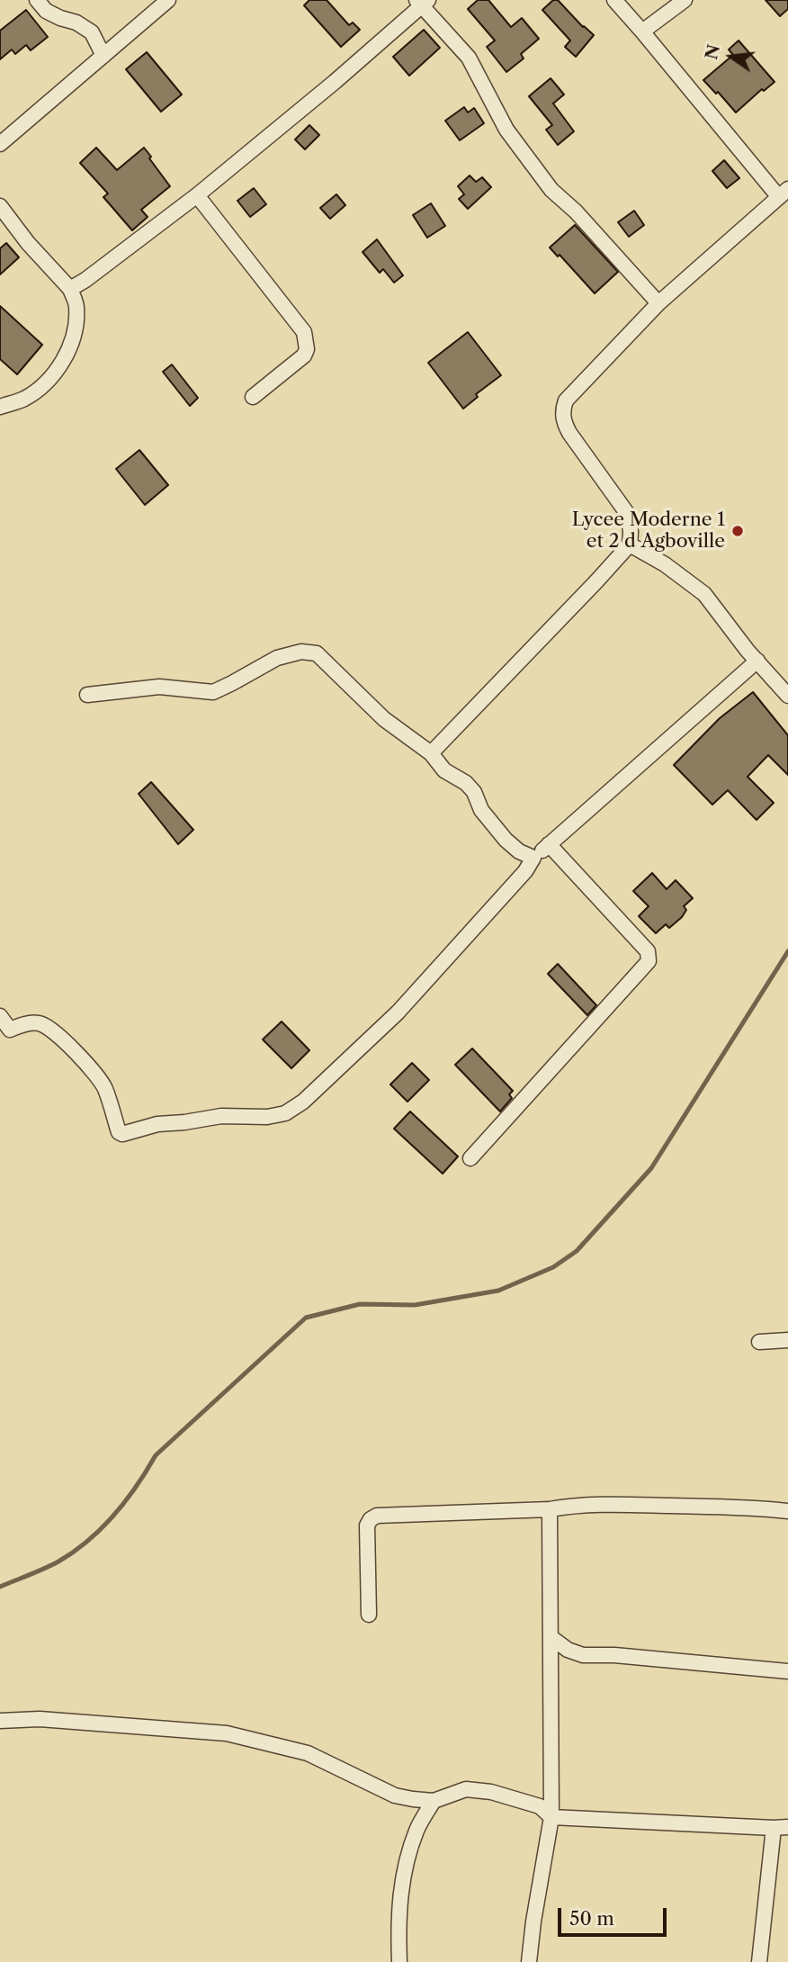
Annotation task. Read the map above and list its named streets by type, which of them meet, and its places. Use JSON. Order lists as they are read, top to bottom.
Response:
{
  "places": ["Lycee Moderne 1 et 2 d Agboville"],
  "scale_bar": "50 m",
  "north": "left"
}
